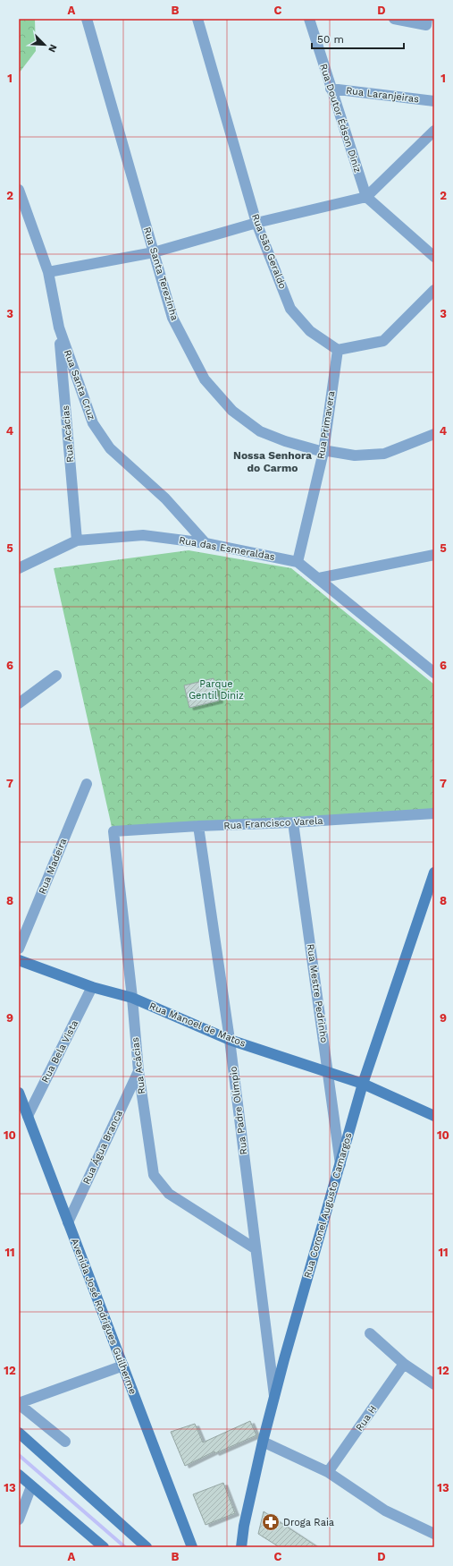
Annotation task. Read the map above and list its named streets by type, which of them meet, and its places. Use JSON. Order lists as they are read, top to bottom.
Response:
{
  "streets": {
    "main road": ["Rua Manoel de Matos", "Rua Coronel Augusto Camargos", "Avenida José Rodrigues Guilherme"],
    "street": [
      "Rua Laranjeiras",
      "Rua Doutor Édson Diniz",
      "Rua São Geraldo",
      "Rua Santa Terezinha",
      "Rua Santa Cruz",
      "Rua Primavera",
      "Rua Acácias",
      "Rua das Esmeraldas",
      "Rua Francisco Varela",
      "Rua Madeira",
      "Rua Mestre Pedrinho",
      "Rua Bela Vista",
      "Rua Padre Olímpio",
      "Rua Água Branca",
      "Rua H"
    ]
  },
  "crossings": [
    ["Rua Laranjeiras", "Rua Doutor Édson Diniz"],
    ["Rua São Geraldo", "Rua Primavera"],
    ["Rua Santa Terezinha", "Rua Primavera"],
    ["Rua Santa Cruz", "Rua Acácias"],
    ["Rua Santa Cruz", "Rua das Esmeraldas"],
    ["Rua Primavera", "Rua das Esmeraldas"],
    ["Rua Acácias", "Rua das Esmeraldas"],
    ["Rua Acácias", "Rua Francisco Varela"],
    ["Rua Acácias", "Rua Manoel de Matos"],
    ["Rua Acácias", "Rua Padre Olímpio"],
    ["Rua Acácias", "Rua Água Branca"],
    ["Rua Francisco Varela", "Rua Mestre Pedrinho"],
    ["Rua Francisco Varela", "Rua Padre Olímpio"],
    ["Rua Mestre Pedrinho", "Rua Manoel de Matos"],
    ["Rua Mestre Pedrinho", "Rua Coronel Augusto Camargos"],
    ["Rua Manoel de Matos", "Rua Bela Vista"],
    ["Rua Manoel de Matos", "Rua Padre Olímpio"],
    ["Rua Manoel de Matos", "Rua Coronel Augusto Camargos"],
    ["Rua Bela Vista", "Avenida José Rodrigues Guilherme"],
    ["Rua Padre Olímpio", "Rua Coronel Augusto Camargos"],
    ["Rua Água Branca", "Avenida José Rodrigues Guilherme"]
  ],
  "districts": ["Nossa Senhora do Carmo"],
  "parks": ["Parque Gentil Diniz"],
  "places": {
    "pharmacy": ["Droga Raia"]
  },
  "scale_bar": "50 m",
  "north": "bottom right",
  "grid": {
    "columns": [
      "A",
      "B",
      "C",
      "D"
    ],
    "rows": [
      "1",
      "2",
      "3",
      "4",
      "5",
      "6",
      "7",
      "8",
      "9",
      "10",
      "11",
      "12",
      "13"
    ]
  }
}
